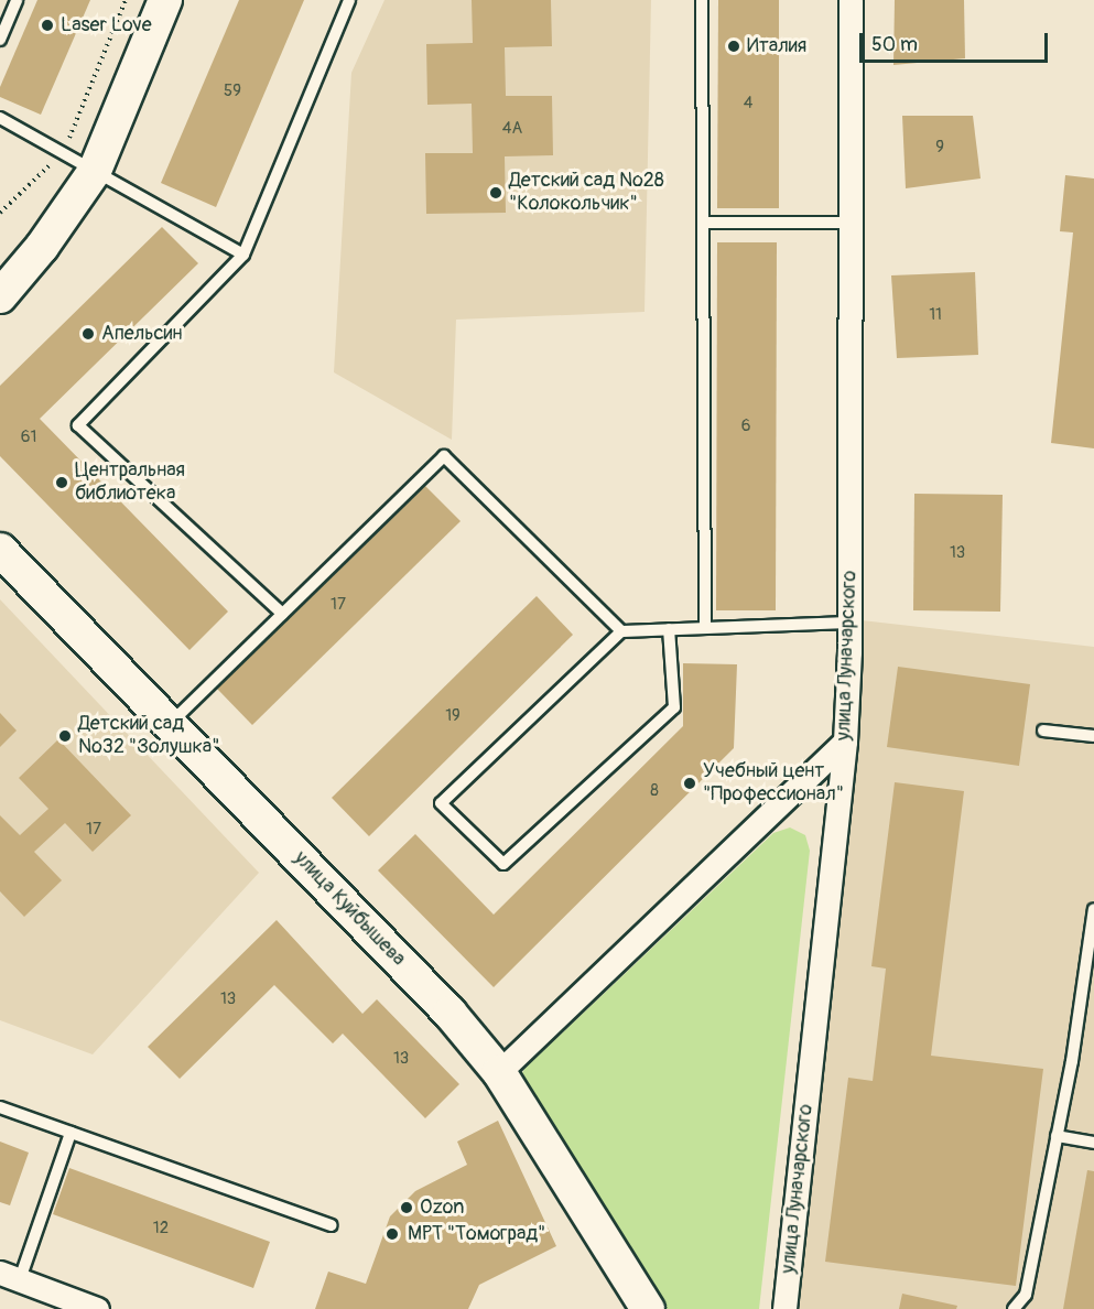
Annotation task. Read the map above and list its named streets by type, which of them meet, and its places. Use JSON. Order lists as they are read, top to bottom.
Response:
{
  "streets": {
    "street": ["улица Луначарского", "улица Куйбышева"]
  },
  "places": [
    "Laser Love",
    "Италия",
    "Детский сад №28 \"Колокольчик\"",
    "Апельсин",
    "Центральная библиотека",
    "Детский сад №32 \"Золушка\"",
    "Учебный цент \"Профессионал\"",
    "Ozon",
    "МРТ \"Томоград\""
  ],
  "house_numbers": [
    "59",
    "4",
    "4А",
    "9",
    "11",
    "6",
    "61",
    "13",
    "17",
    "19",
    "8",
    "17",
    "13",
    "13",
    "12"
  ],
  "scale_bar": "50 m"
}
